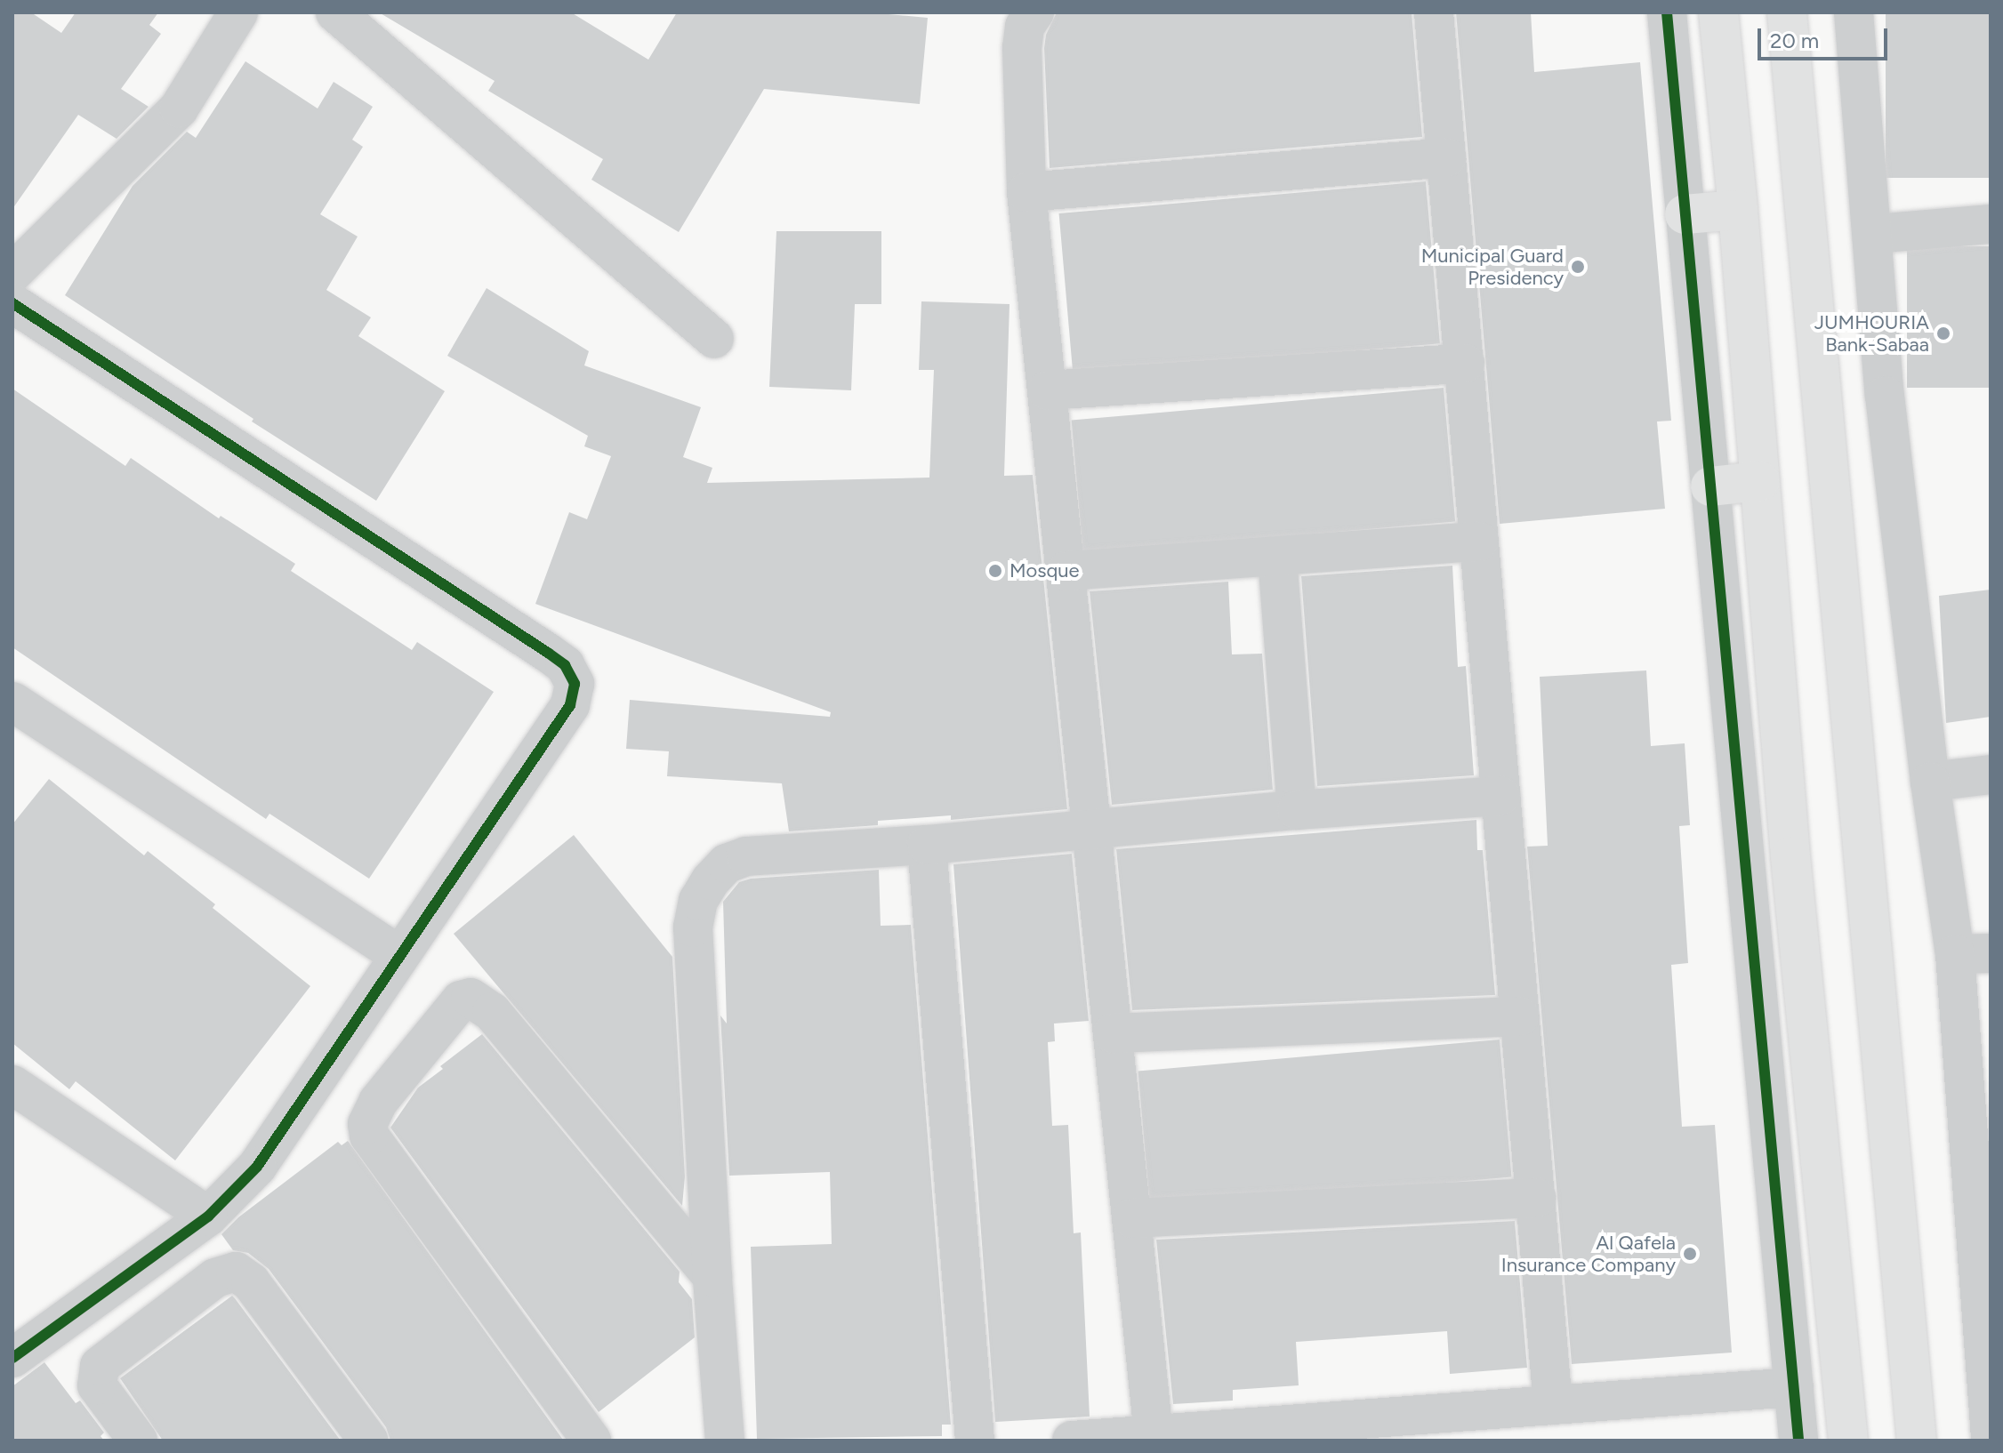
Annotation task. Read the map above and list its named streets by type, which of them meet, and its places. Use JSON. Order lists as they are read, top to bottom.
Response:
{
  "places": [
    "Municipal Guard Presidency",
    "JUMHOURIA Bank-Sabaa",
    "Mosque",
    "Al Qafela Insurance Company"
  ],
  "scale_bar": "20 m"
}
